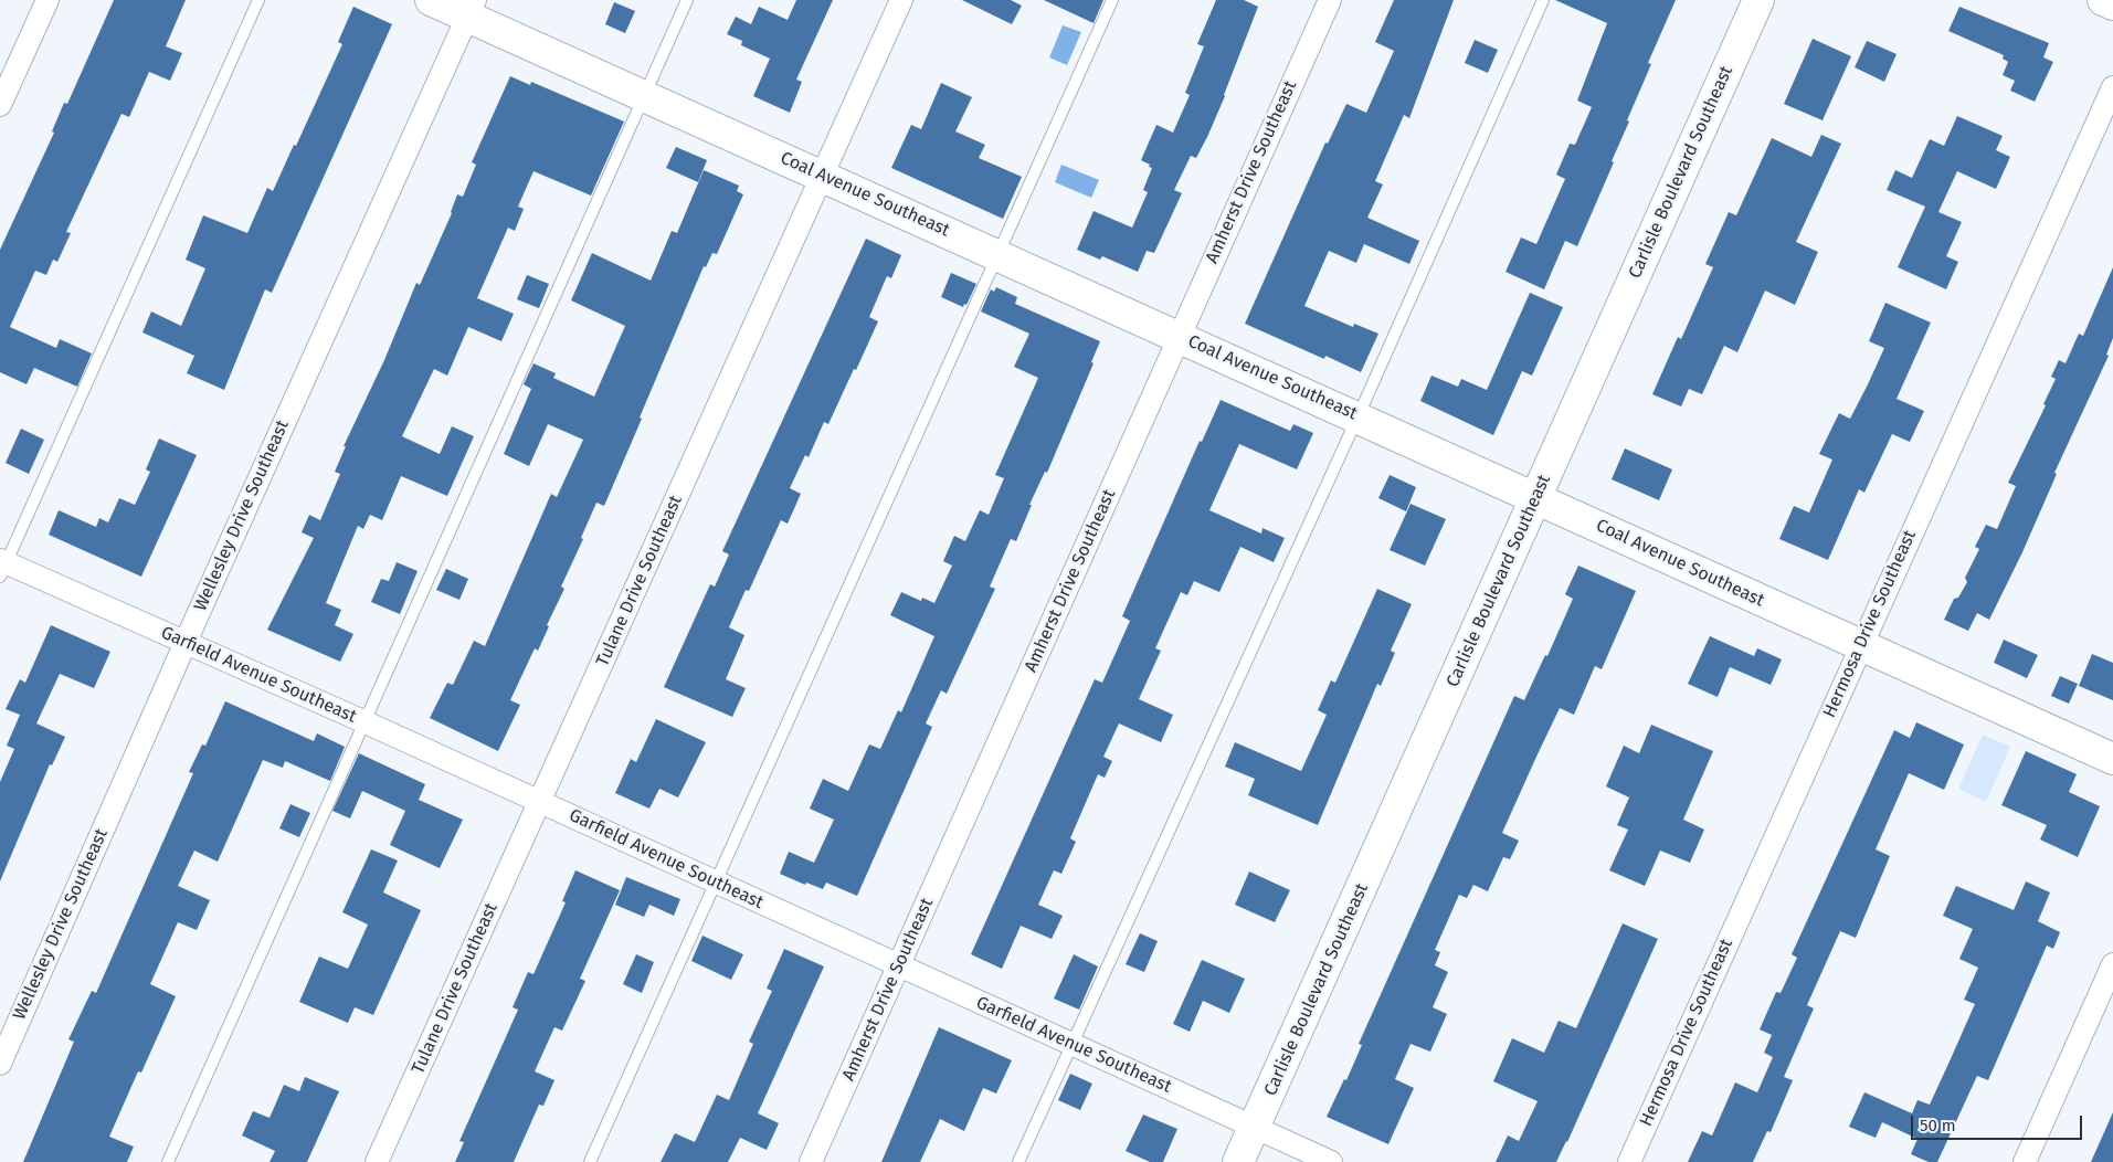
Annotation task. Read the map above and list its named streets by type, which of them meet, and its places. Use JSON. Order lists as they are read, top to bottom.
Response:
{
  "streets": {
    "main road": ["Carlisle Boulevard Southeast", "Coal Avenue Southeast"],
    "street": [
      "Amherst Drive Southeast",
      "Wellesley Drive Southeast",
      "Tulane Drive Southeast",
      "Hermosa Drive Southeast",
      "Garfield Avenue Southeast"
    ]
  },
  "crossings": [
    ["Amherst Drive Southeast", "Coal Avenue Southeast"],
    ["Amherst Drive Southeast", "Garfield Avenue Southeast"],
    ["Carlisle Boulevard Southeast", "Coal Avenue Southeast"],
    ["Carlisle Boulevard Southeast", "Garfield Avenue Southeast"],
    ["Coal Avenue Southeast", "Wellesley Drive Southeast"],
    ["Coal Avenue Southeast", "Tulane Drive Southeast"],
    ["Coal Avenue Southeast", "Hermosa Drive Southeast"],
    ["Wellesley Drive Southeast", "Garfield Avenue Southeast"],
    ["Tulane Drive Southeast", "Garfield Avenue Southeast"]
  ],
  "scale_bar": "50 m"
}
